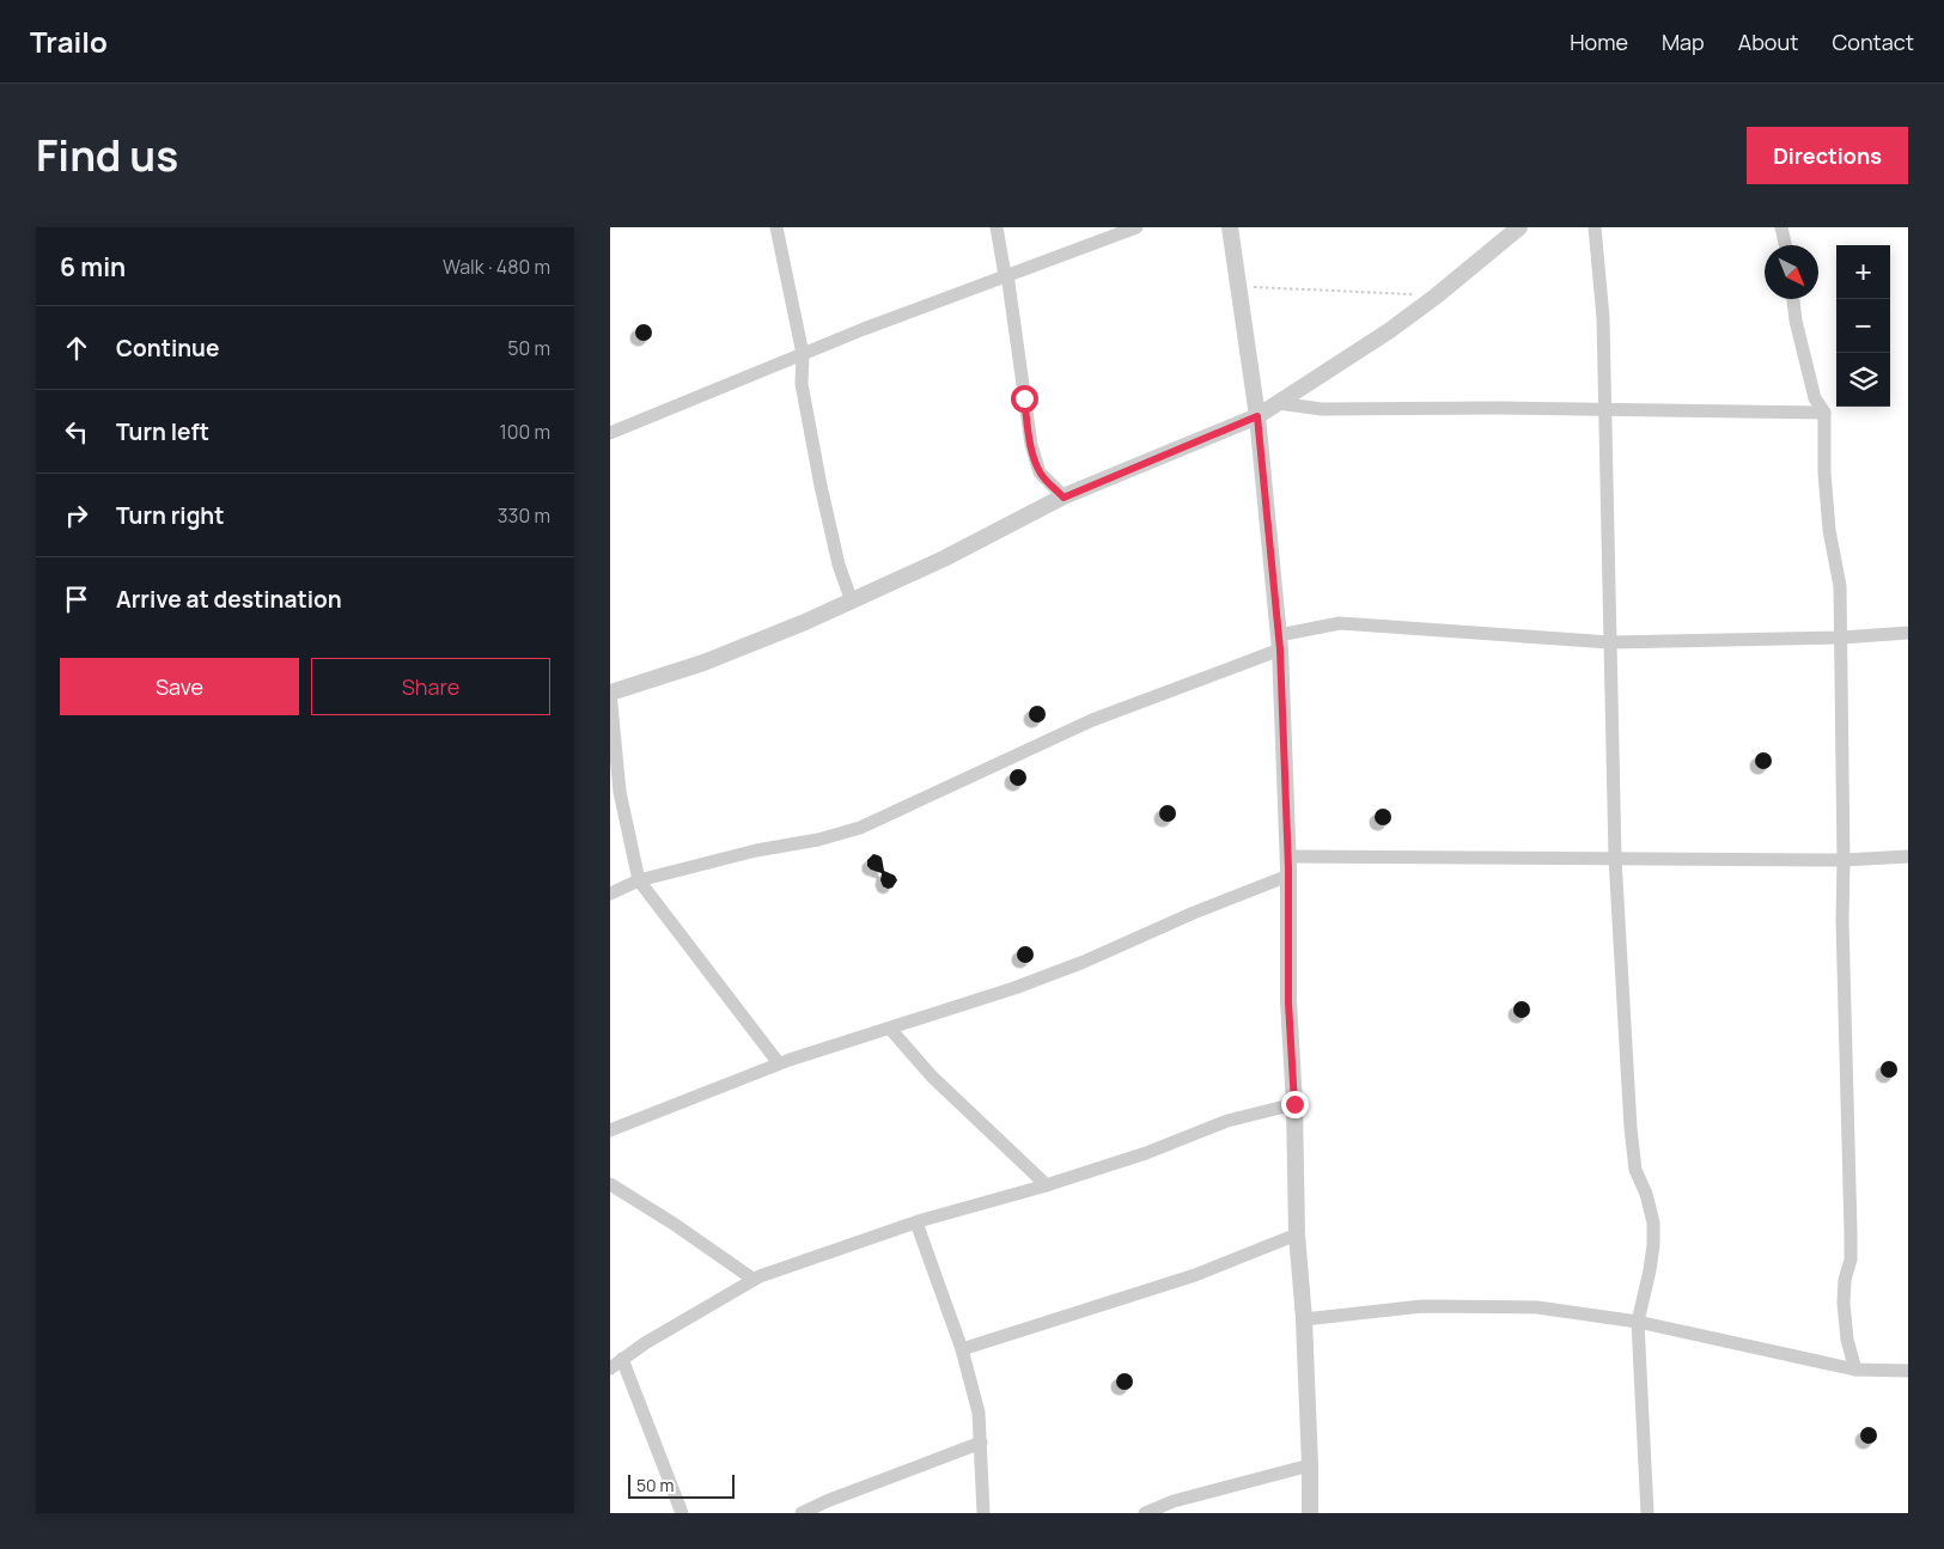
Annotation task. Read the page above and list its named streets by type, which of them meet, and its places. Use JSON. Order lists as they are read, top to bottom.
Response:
{
  "scale_bar": "50 m",
  "north": "bottom right",
  "page": {
    "header": "Trailo",
    "nav": [
      "Home",
      "Map",
      "About",
      "Contact"
    ],
    "title": "Find us",
    "buttons": [
      "Directions",
      ["Save", "Share"]
    ],
    "heading": ["6 min", "Walk · 480 m"],
    "map_buttons": ["+", "−"],
    "list": [
      ["Continue", "50 m"],
      ["Turn left", "100 m"],
      ["Turn right", "330 m"],
      "Arrive at destination"
    ],
    "scale": "50 m"
  }
}
